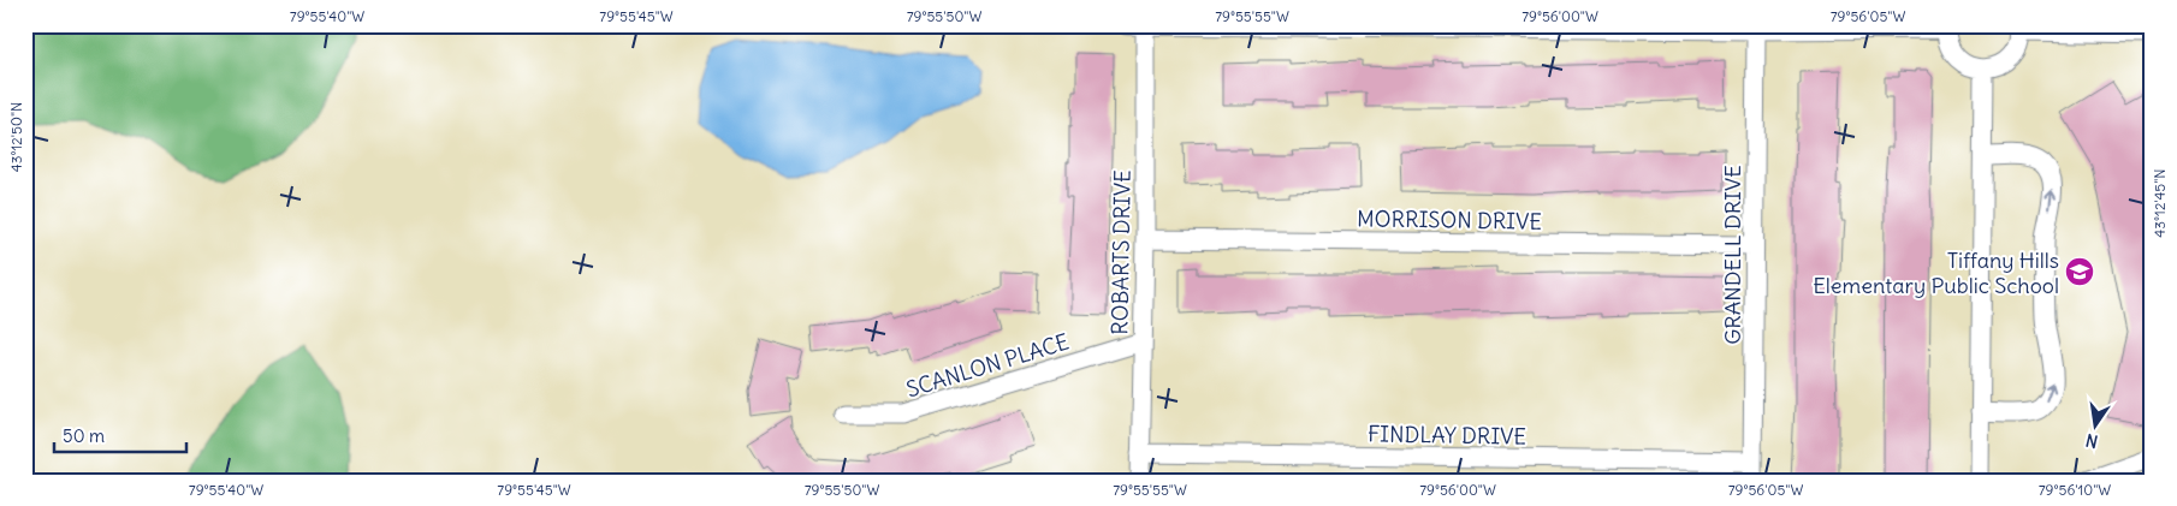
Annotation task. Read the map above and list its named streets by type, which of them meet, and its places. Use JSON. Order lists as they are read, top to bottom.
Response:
{
  "streets": {
    "street": [
      "MORRISON DRIVE",
      "ROBARTS DRIVE",
      "GRANDELL DRIVE",
      "SCANLON PLACE",
      "FINDLAY DRIVE"
    ]
  },
  "crossings": [
    ["MORRISON DRIVE", "ROBARTS DRIVE"],
    ["MORRISON DRIVE", "GRANDELL DRIVE"],
    ["ROBARTS DRIVE", "SCANLON PLACE"],
    ["ROBARTS DRIVE", "FINDLAY DRIVE"],
    ["GRANDELL DRIVE", "FINDLAY DRIVE"]
  ],
  "places": {
    "school or university": ["Tiffany Hills Elementary Public School"]
  },
  "scale_bar": "50 m",
  "north": "bottom",
  "coordinates": [
    "79°55'40\"W",
    "79°55'45\"W",
    "79°55'50\"W",
    "79°55'55\"W",
    "79°56'00\"W",
    "79°56'05\"W",
    "43°12'50\"N",
    "43°12'45\"N",
    "79°56'10\"W"
  ]
}
